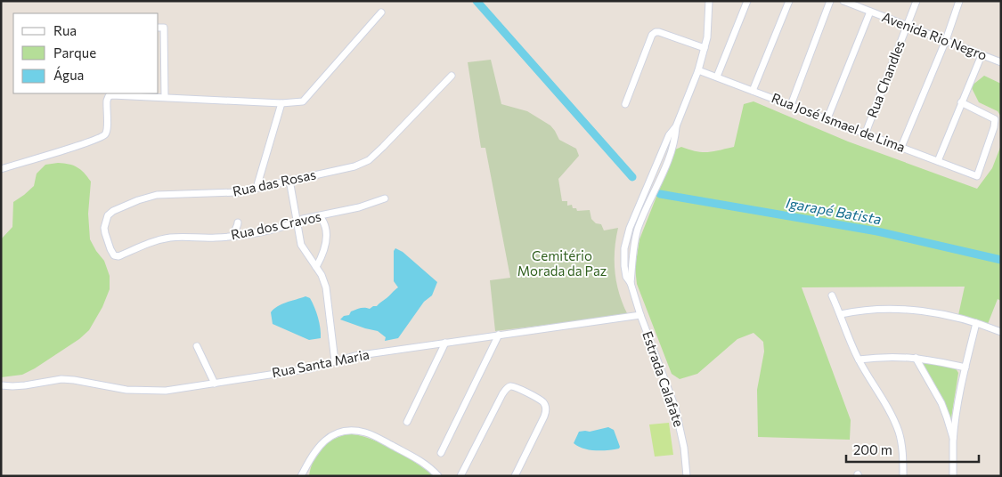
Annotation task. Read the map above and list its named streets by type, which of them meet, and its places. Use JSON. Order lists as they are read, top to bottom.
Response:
{
  "streets": {
    "street": [
      "Avenida Rio Negro",
      "Rua Chandles",
      "Rua José Ismael de Lima",
      "Rua das Rosas",
      "Rua dos Cravos",
      "Rua Santa Maria",
      "Estrada Calafate"
    ]
  },
  "crossings": [
    ["Avenida Rio Negro", "Rua Chandles"],
    ["Rua Chandles", "Rua José Ismael de Lima"],
    ["Rua José Ismael de Lima", "Estrada Calafate"],
    ["Rua das Rosas", "Rua dos Cravos"],
    ["Rua Santa Maria", "Estrada Calafate"]
  ],
  "water": ["Igarapé Batista"],
  "parks": ["Cemitério Morada da Paz"],
  "legend": ["Rua", "Parque", "Água"],
  "scale_bar": "200 m"
}
